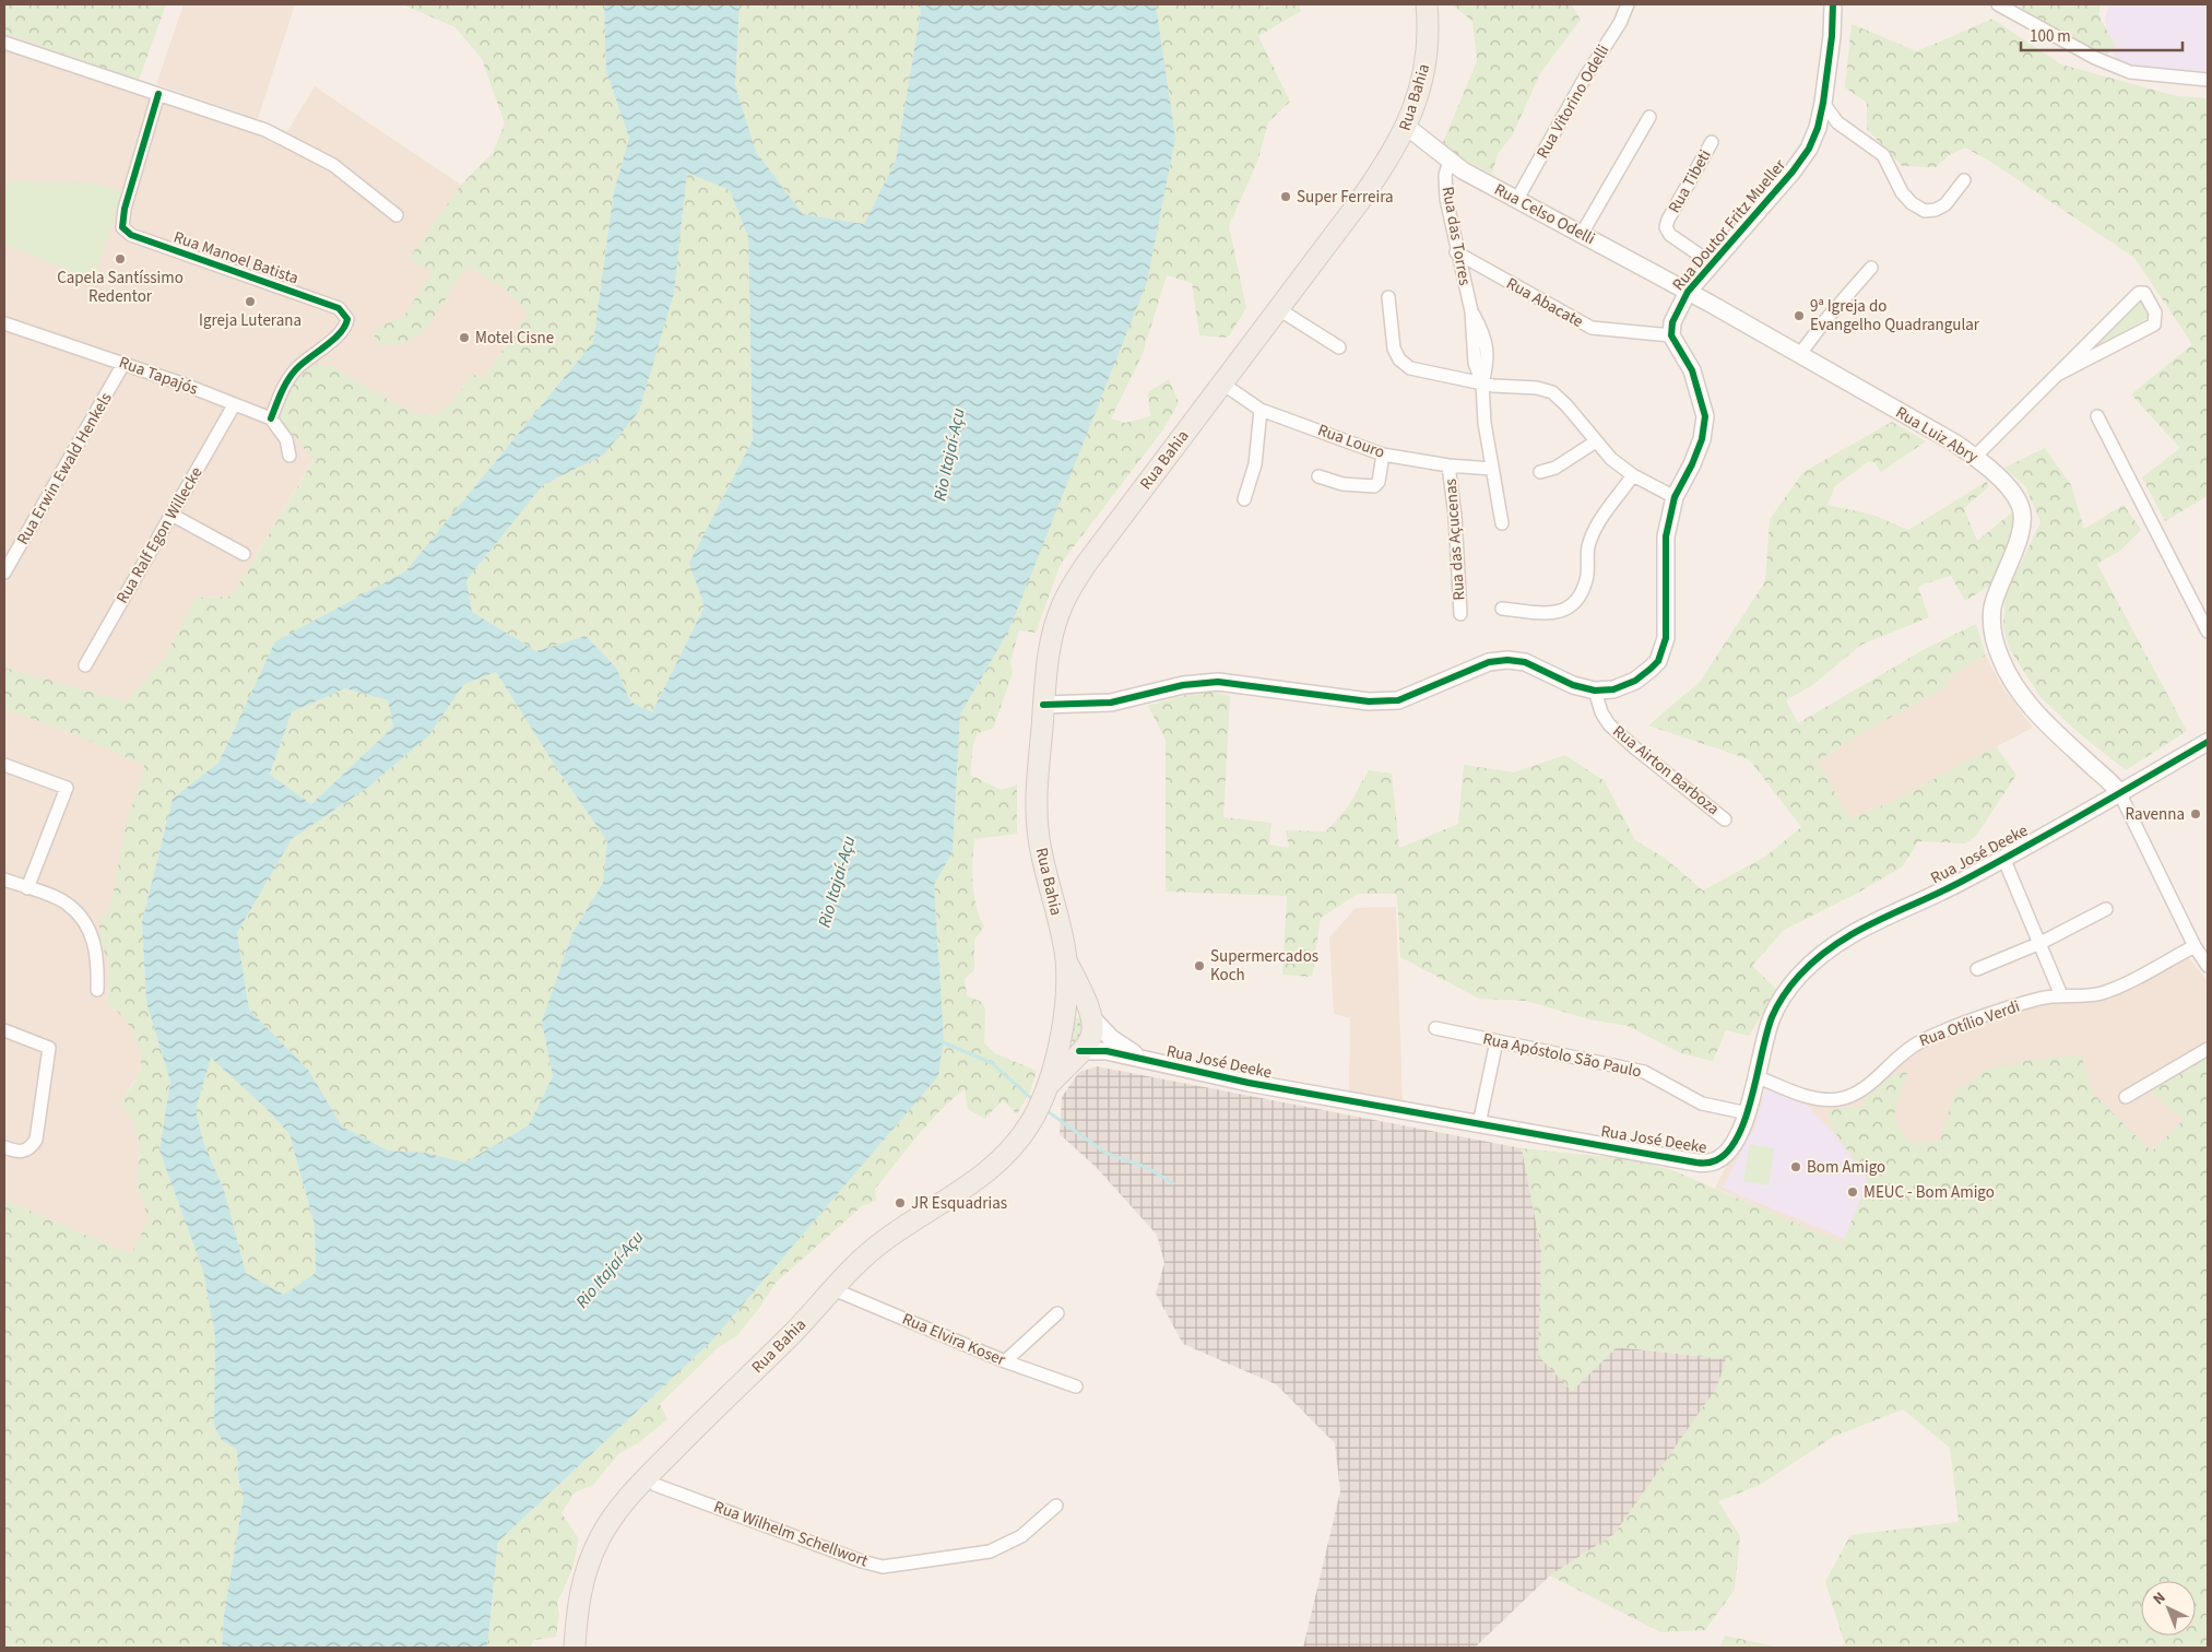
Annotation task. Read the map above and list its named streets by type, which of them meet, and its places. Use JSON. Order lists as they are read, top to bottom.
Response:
{
  "streets": {
    "main road": ["Rua Bahia"],
    "street": [
      "Rua Vitorino Odelli",
      "Rua Tibeti",
      "Rua Celso Odelli",
      "Rua Doutor Fritz Mueller",
      "Rua das Torres",
      "Rua Manoel Batista",
      "Rua Abacate",
      "Rua Tapajós",
      "Rua Luiz Abry",
      "Rua Louro",
      "Rua Erwin Ewald Henkels",
      "Rua Ralf Egon Willecke",
      "Rua das Açucenas",
      "Rua Airton Barboza",
      "Rua José Deeke",
      "Rua Otílio Verdi",
      "Rua Apóstolo São Paulo",
      "Rua Elvira Koser",
      "Rua Wilhelm Schellwort"
    ]
  },
  "crossings": [
    ["Rua Bahia", "Rua Celso Odelli"],
    ["Rua Bahia", "Rua Louro"],
    ["Rua Bahia", "Rua José Deeke"],
    ["Rua Bahia", "Rua Elvira Koser"],
    ["Rua Bahia", "Rua Wilhelm Schellwort"],
    ["Rua Vitorino Odelli", "Rua Celso Odelli"],
    ["Rua Tibeti", "Rua Doutor Fritz Mueller"],
    ["Rua Celso Odelli", "Rua Doutor Fritz Mueller"],
    ["Rua Celso Odelli", "Rua das Torres"],
    ["Rua Celso Odelli", "Rua Luiz Abry"],
    ["Rua Doutor Fritz Mueller", "Rua Abacate"],
    ["Rua Doutor Fritz Mueller", "Rua Luiz Abry"],
    ["Rua das Torres", "Rua Abacate"],
    ["Rua das Torres", "Rua Louro"],
    ["Rua Manoel Batista", "Rua Tapajós"],
    ["Rua Tapajós", "Rua Erwin Ewald Henkels"],
    ["Rua Tapajós", "Rua Ralf Egon Willecke"],
    ["Rua Luiz Abry", "Rua José Deeke"],
    ["Rua Louro", "Rua das Açucenas"],
    ["Rua José Deeke", "Rua Otílio Verdi"],
    ["Rua José Deeke", "Rua Apóstolo São Paulo"]
  ],
  "water": ["Rio Itajaí-Açu"],
  "places": [
    "Super Ferreira",
    "Capela Santíssimo Redentor",
    "Igreja Luterana",
    "9ª Igreja do Evangelho Quadrangular",
    "Motel Cisne",
    "Ravenna",
    "Supermercados Koch",
    "Bom Amigo",
    "MEUC - Bom Amigo",
    "JR Esquadrias"
  ],
  "scale_bar": "100 m",
  "north": "top left"
}
